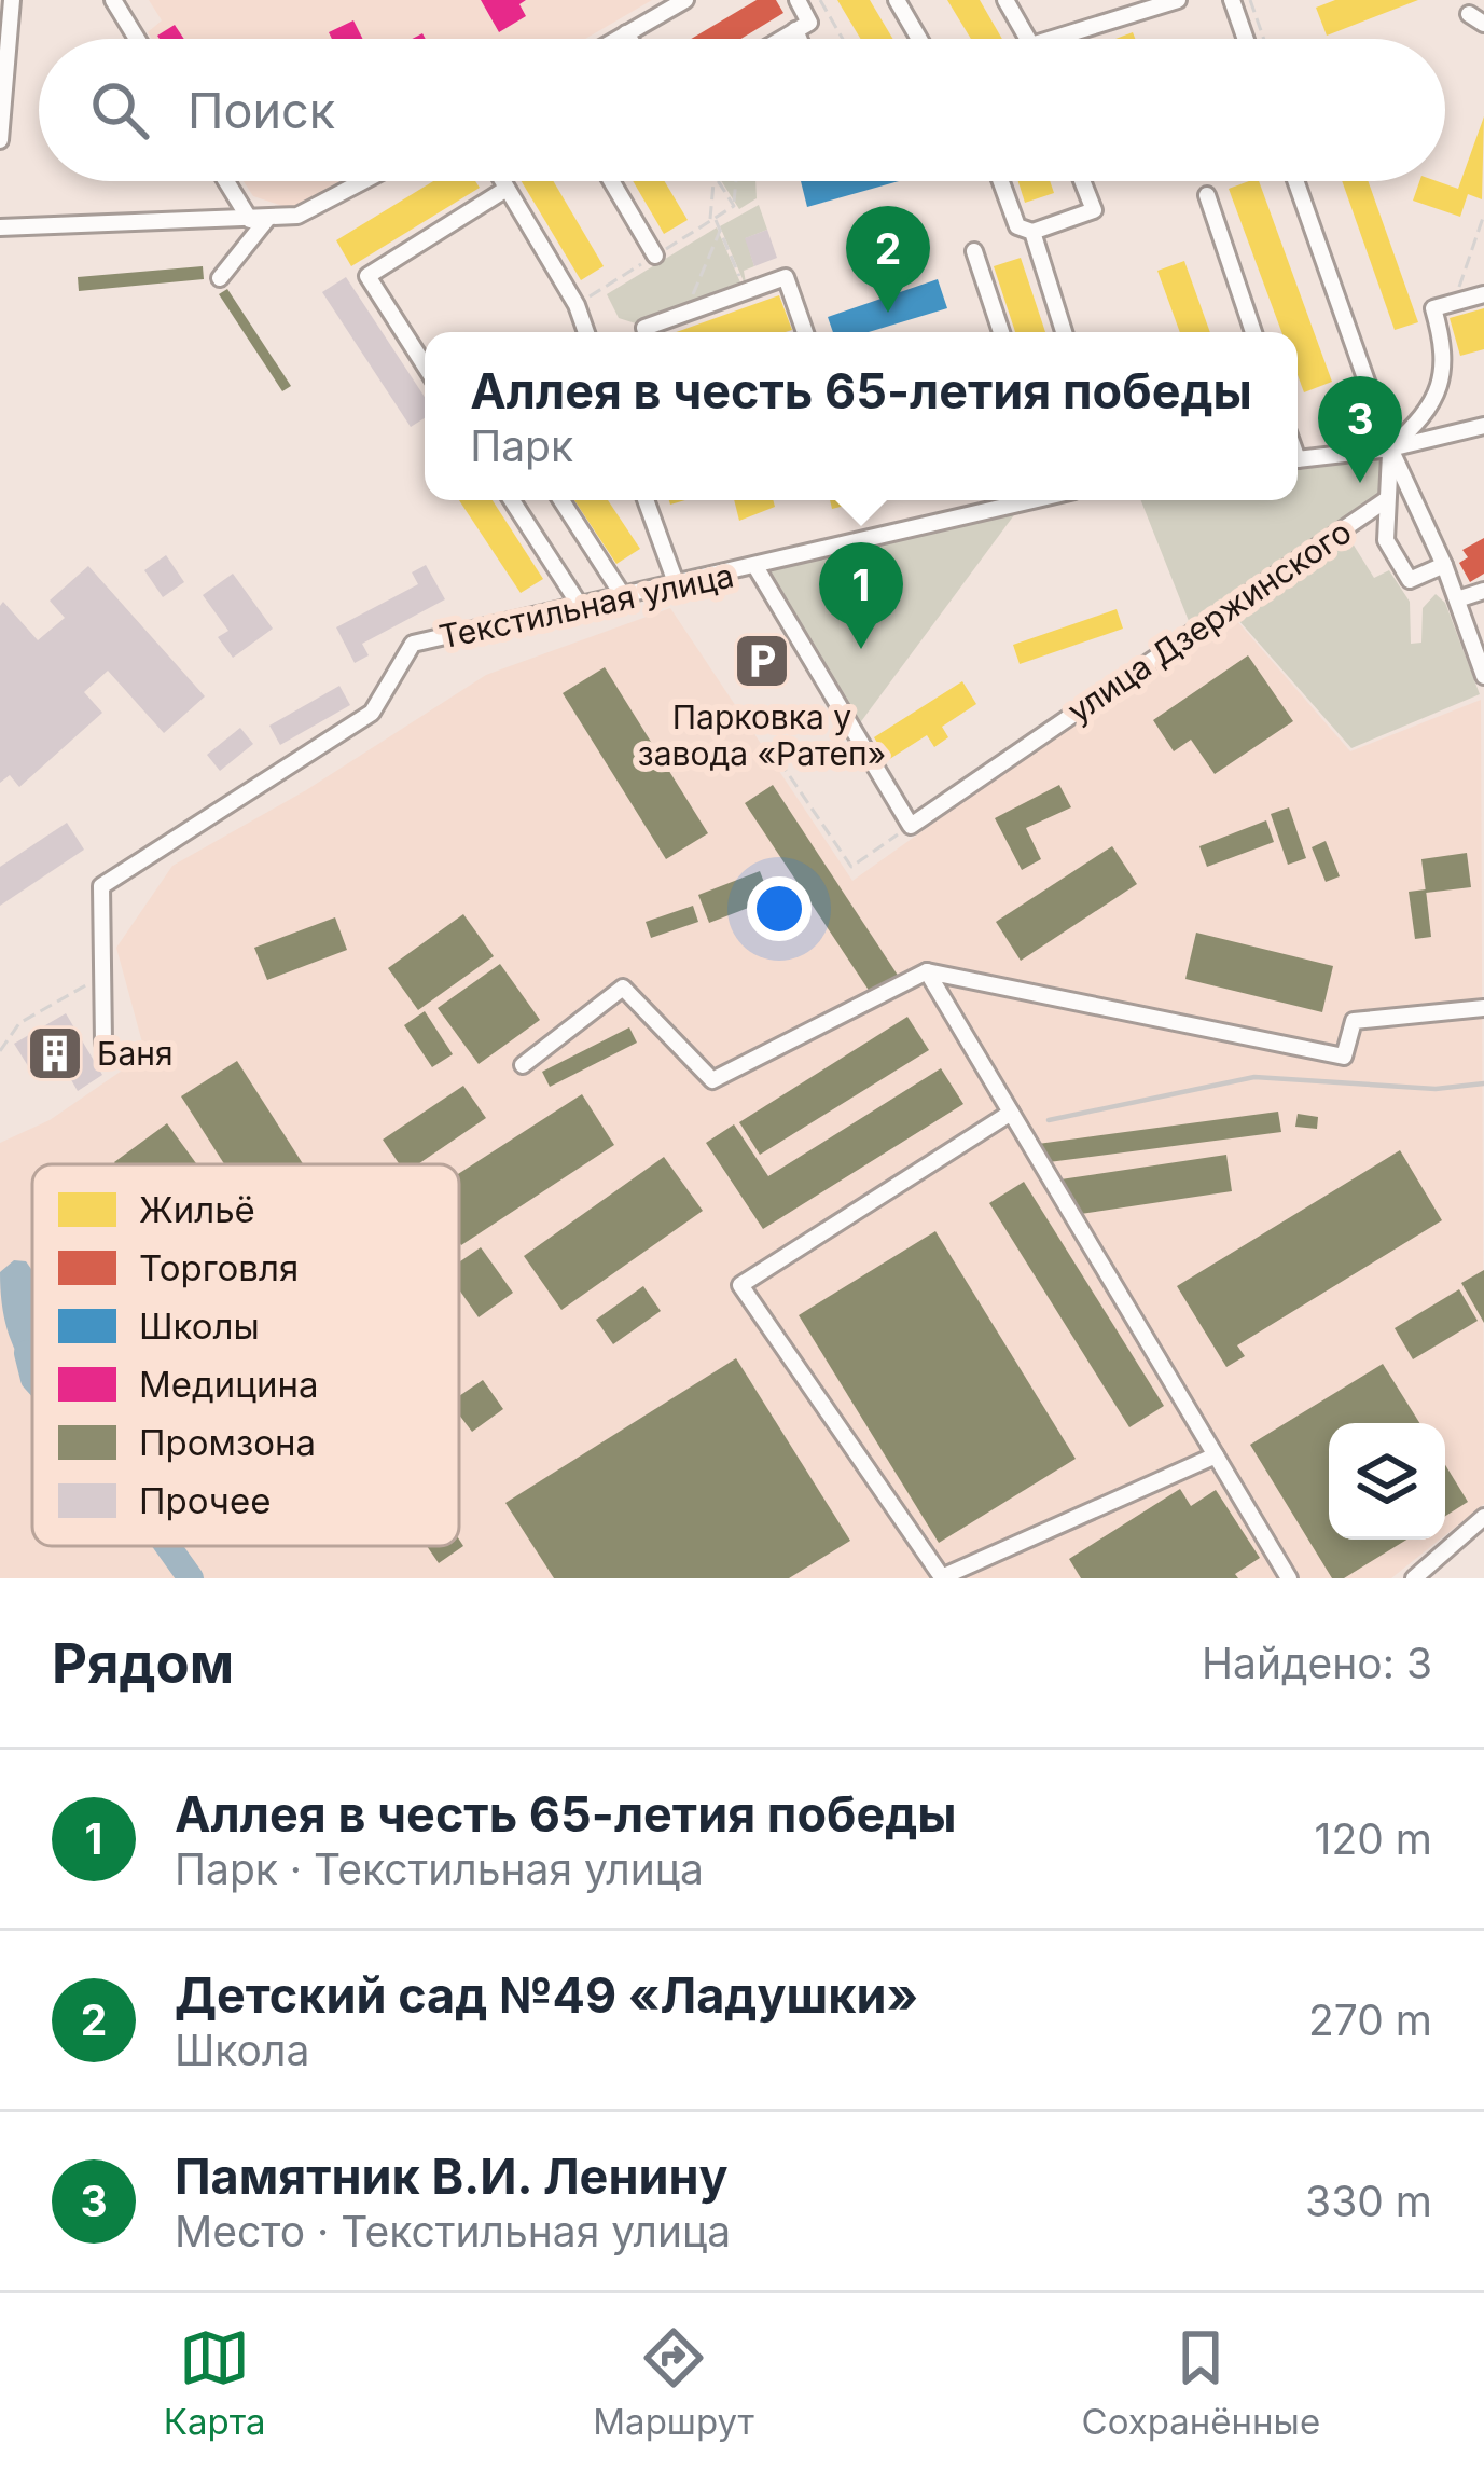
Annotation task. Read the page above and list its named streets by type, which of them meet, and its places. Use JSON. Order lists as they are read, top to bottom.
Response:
{
  "streets": {
    "street": ["Текстильная улица", "улица Дзержинского"]
  },
  "places": {
    "parking": ["Парковка у завода «Ратеп»"],
    "building": ["Баня"]
  },
  "legend": [
    "Жильё",
    "Торговля",
    "Школы",
    "Медицина",
    "Промзона",
    "Прочее"
  ],
  "page": {
    "search": "Поиск",
    "pins": ["2", "3", "1"],
    "popup": ["Аллея в честь 65-летия победы", "Парк"],
    "heading": ["Рядом", "Найдено: 3"],
    "list": [
      {
        "mark": "1",
        "name": "Аллея в честь 65-летия победы",
        "note": "Парк · Текстильная улица",
        "value": "120 m"
      },
      {
        "mark": "2",
        "name": "Детский сад №49 «Ладушки»",
        "note": "Школа",
        "value": "270 m"
      },
      {
        "mark": "3",
        "name": "Памятник В.И. Ленину",
        "note": "Место · Текстильная улица",
        "value": "330 m"
      }
    ],
    "nav": ["Карта", "Маршрут", "Сохранённые"]
  }
}
